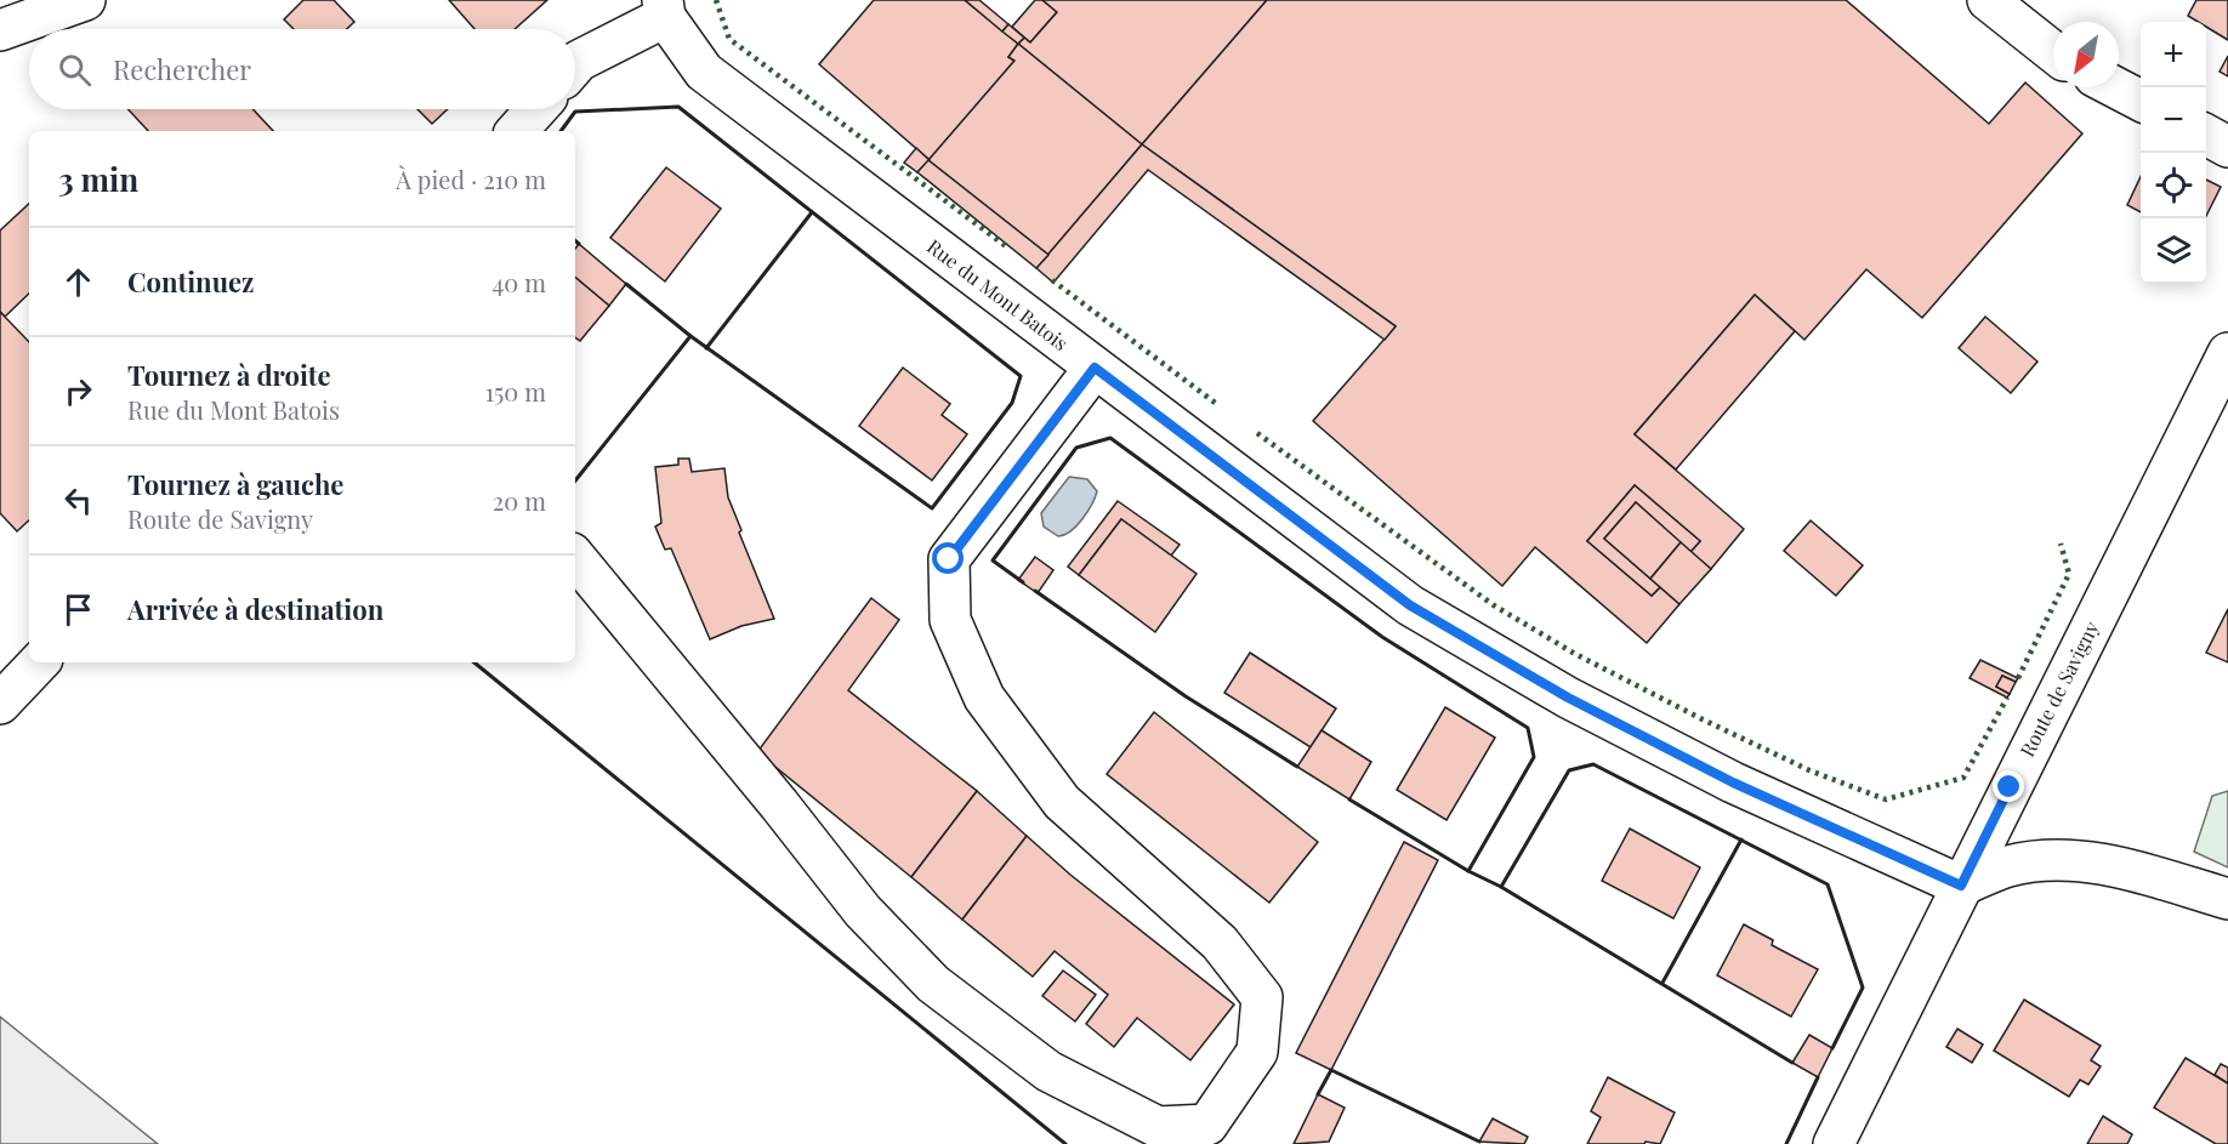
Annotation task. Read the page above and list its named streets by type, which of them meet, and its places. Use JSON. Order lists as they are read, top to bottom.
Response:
{
  "streets": {
    "street": ["Rue du Mont Batois", "Route de Savigny"]
  },
  "crossings": [
    ["Rue du Mont Batois", "Route de Savigny"]
  ],
  "north": "bottom left",
  "page": {
    "map_buttons": ["+", "−"],
    "search": "Rechercher",
    "heading": ["3 min", "À pied · 210 m"],
    "list": [
      ["Continuez", "40 m"],
      ["Tournez à droite", "Rue du Mont Batois", "150 m"],
      ["Tournez à gauche", "Route de Savigny", "20 m"],
      "Arrivée à destination"
    ]
  }
}
